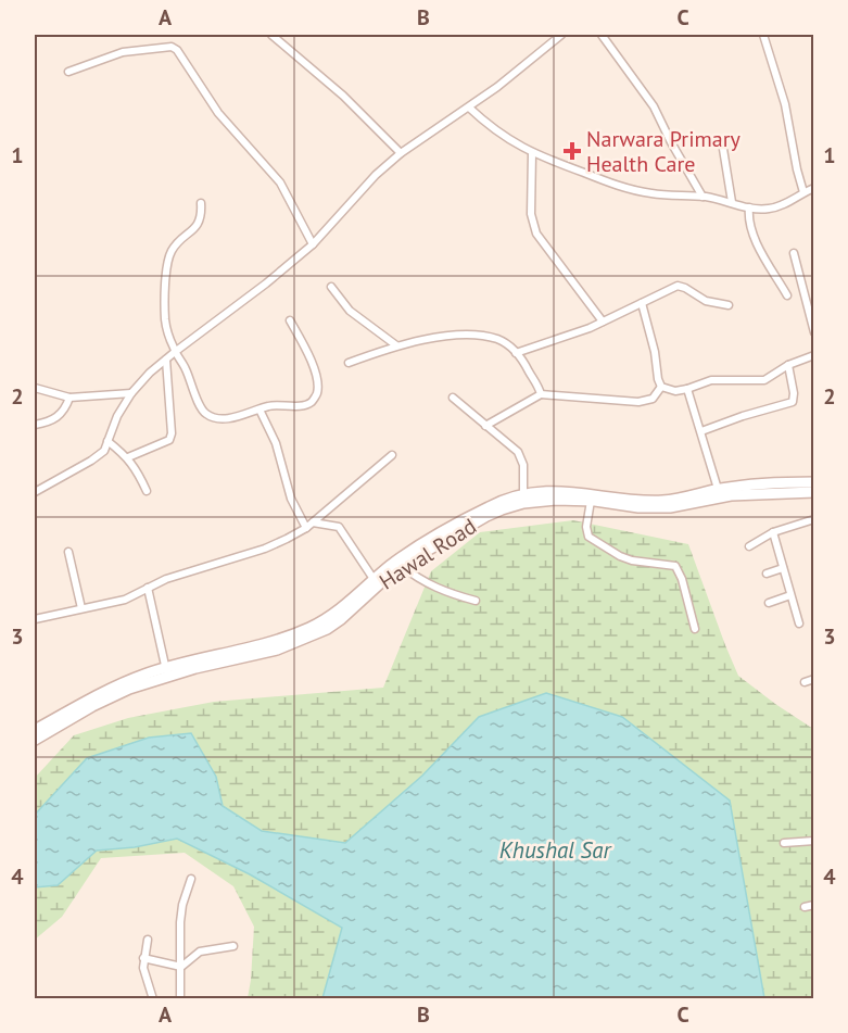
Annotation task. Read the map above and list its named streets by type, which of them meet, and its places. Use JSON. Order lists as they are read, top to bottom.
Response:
{
  "streets": {
    "main road": ["Hawal Road"]
  },
  "water": ["Khushal Sar"],
  "places": {
    "health": ["Narwara Primary Health Care"]
  },
  "grid": {
    "columns": ["A", "B", "C"],
    "rows": [
      "1",
      "2",
      "3",
      "4"
    ]
  }
}
